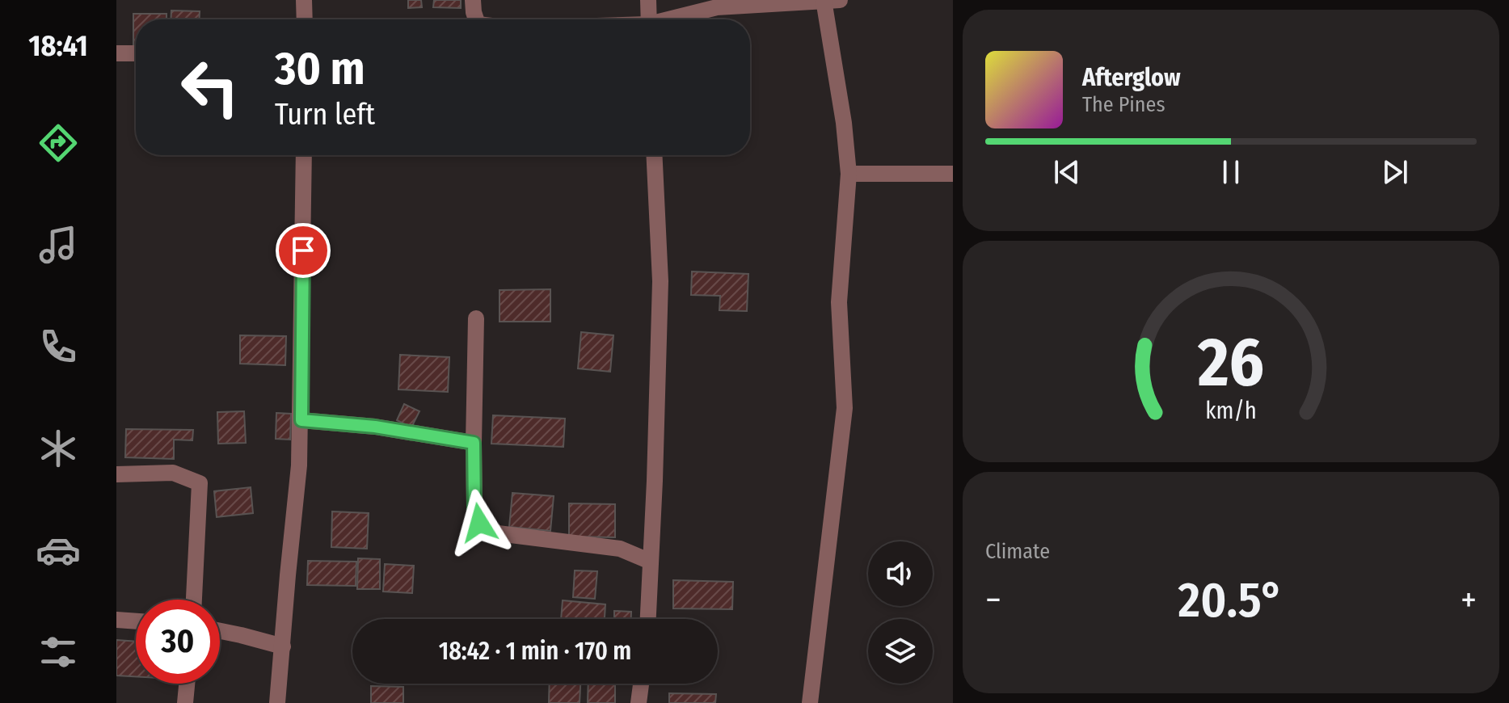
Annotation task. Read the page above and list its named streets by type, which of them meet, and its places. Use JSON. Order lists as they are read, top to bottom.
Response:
{
  "page": {
    "tabs": "18:41",
    "turn": ["30 m", "Turn left"],
    "song": ["Afterglow", "The Pines"],
    "tile": "Climate",
    "heat": ["−", "20.5°", "+"],
    "limit": "30",
    "trip": "18:42 · 1 min · 170 m",
    "gauge": ["26", "km/h"]
  }
}
